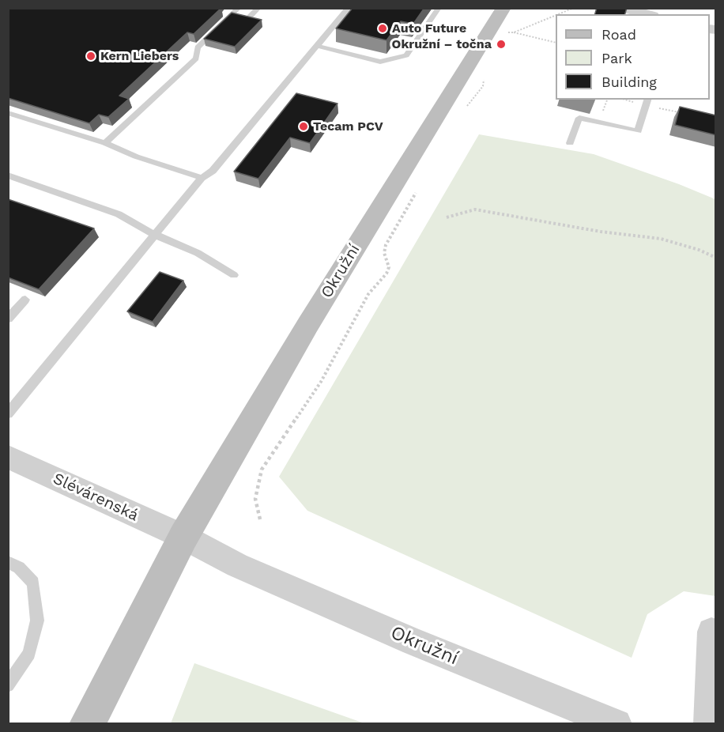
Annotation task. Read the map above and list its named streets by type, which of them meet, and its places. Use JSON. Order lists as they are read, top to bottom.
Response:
{
  "streets": {
    "main road": ["Okružní"],
    "street": ["Slévárenská"]
  },
  "crossings": [
    ["Okružní", "Slévárenská"]
  ],
  "places": [
    "Auto Future",
    "Okružní – točna",
    "Kern Liebers",
    "Tecam PCV"
  ],
  "legend": ["Road", "Park", "Building"]
}
